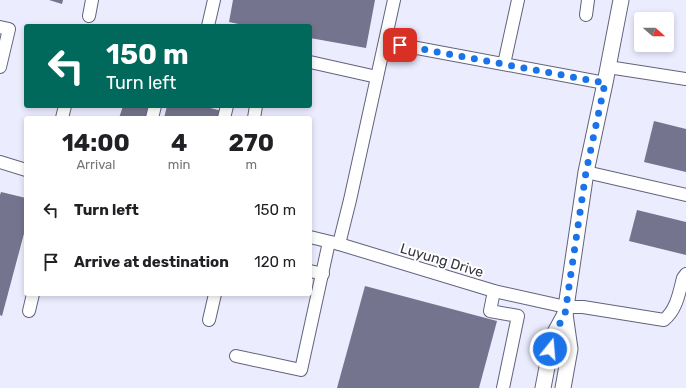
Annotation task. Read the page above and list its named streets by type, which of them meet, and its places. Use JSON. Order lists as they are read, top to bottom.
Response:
{
  "streets": {
    "street": ["Luyung Drive"]
  },
  "north": "right",
  "page": {
    "turn": ["150 m", "Turn left"],
    "eta": [
      "14:00",
      "Arrival",
      "4",
      "min",
      "270",
      "m"
    ],
    "list": [
      {
        "name": "Turn left",
        "value": "150 m"
      },
      {
        "name": "Arrive at destination",
        "value": "120 m"
      }
    ]
  }
}
